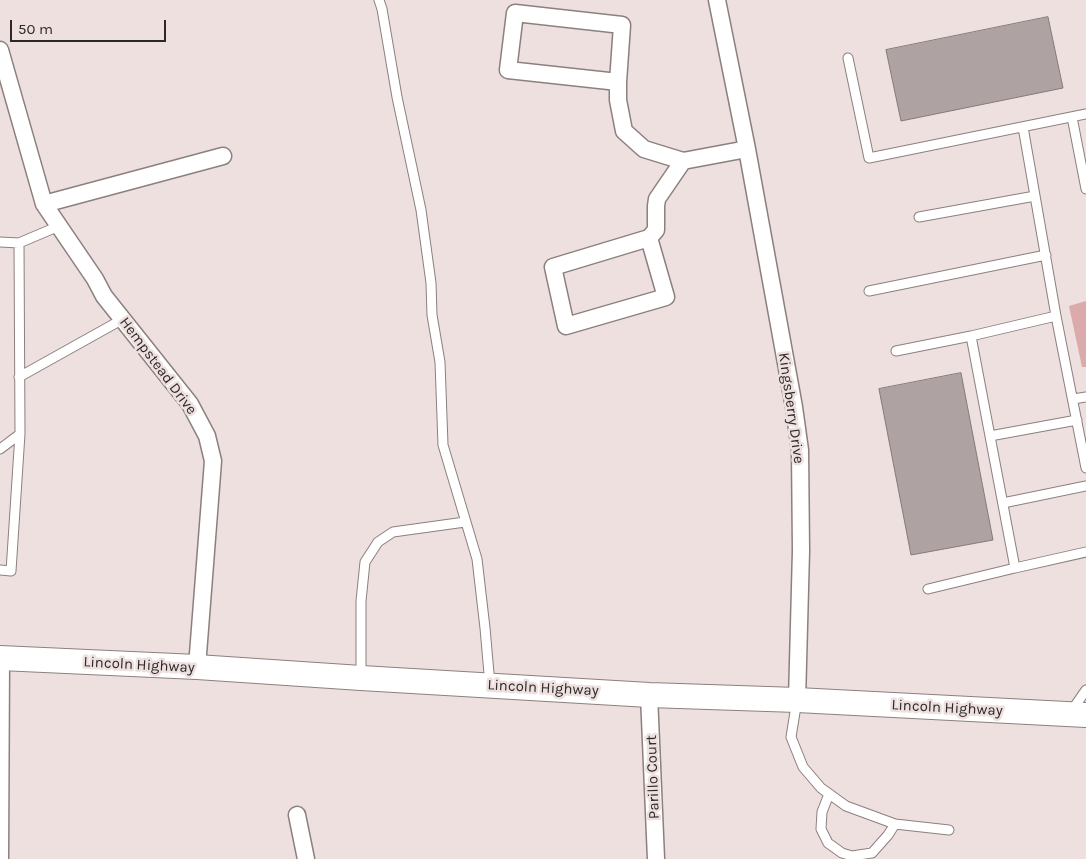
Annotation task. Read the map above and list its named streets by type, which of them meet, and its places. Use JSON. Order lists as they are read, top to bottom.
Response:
{
  "streets": {
    "main road": ["Lincoln Highway"],
    "street": ["Hempstead Drive", "Kingsberry Drive", "Parillo Court"]
  },
  "crossings": [
    ["Hempstead Drive", "Lincoln Highway"],
    ["Kingsberry Drive", "Lincoln Highway"],
    ["Lincoln Highway", "Parillo Court"]
  ],
  "scale_bar": "50 m"
}
